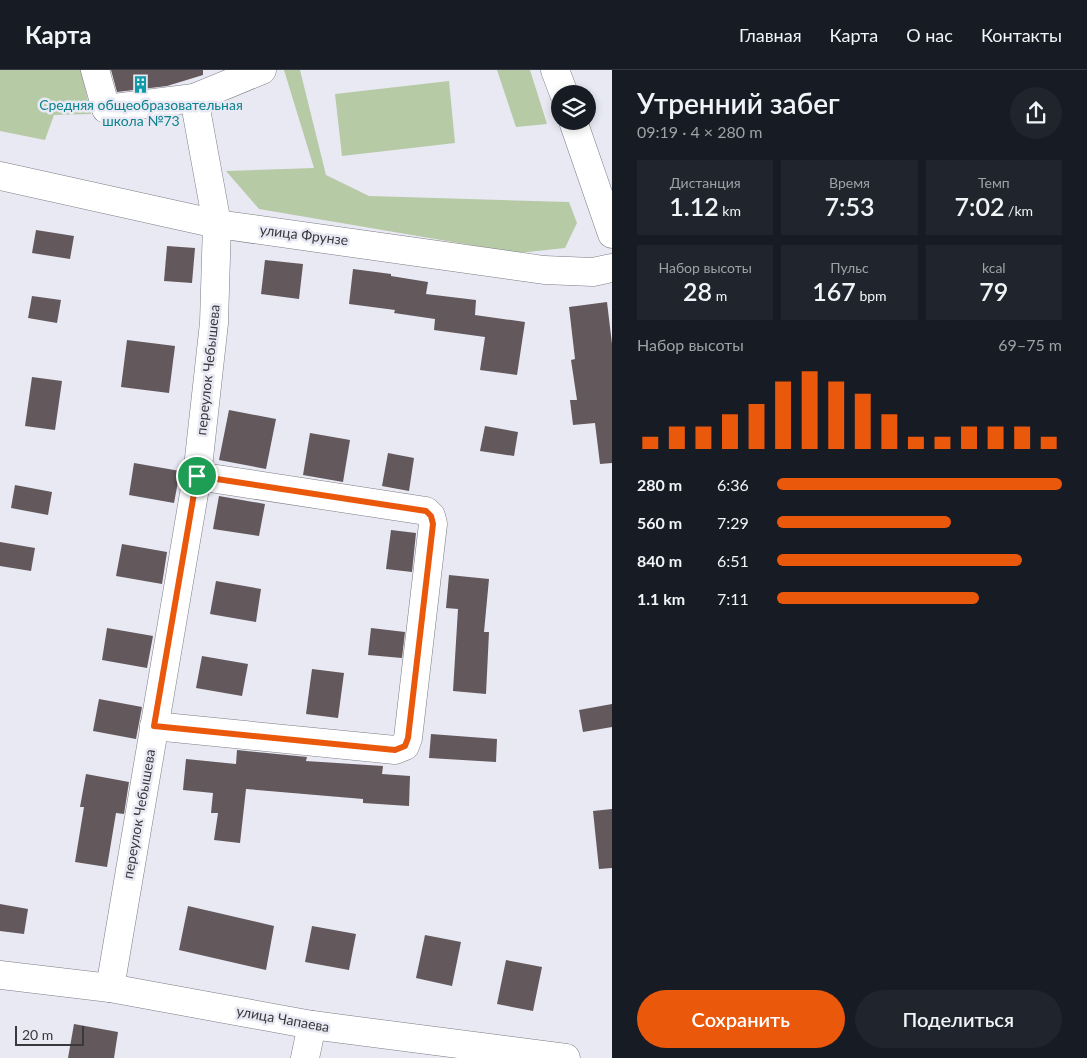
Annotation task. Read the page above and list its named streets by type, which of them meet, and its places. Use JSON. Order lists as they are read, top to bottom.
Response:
{
  "streets": {
    "street": ["улица Фрунзе", "переулок Чебышева", "улица Чапаева"]
  },
  "crossings": [
    ["улица Фрунзе", "переулок Чебышева"],
    ["переулок Чебышева", "улица Чапаева"]
  ],
  "places": {
    "building": ["Средняя общеобразовательная школа №73"]
  },
  "scale_bar": "20 m",
  "page": {
    "header": "Карта",
    "nav": [
      "Главная",
      "Карта",
      "О нас",
      "Контакты"
    ],
    "heading": ["Утренний забег", "09:19 · 4 × 280 m"],
    "stats": [
      ["Дистанция", "1.12 km"],
      ["Время", "7:53"],
      ["Темп", "7:02 /km"],
      ["Набор высоты", "28 m"],
      ["Пульс", "167 bpm"],
      ["kcal", "79"]
    ],
    "chart": ["Набор высоты", "69–75 m"],
    "list": [
      {
        "name": "280 m",
        "note": "6:36"
      },
      {
        "name": "560 m",
        "note": "7:29"
      },
      {
        "name": "840 m",
        "note": "6:51"
      },
      {
        "name": "1.1 km",
        "note": "7:11"
      }
    ],
    "buttons": ["Сохранить", "Поделиться"],
    "scale": "20 m"
  }
}
